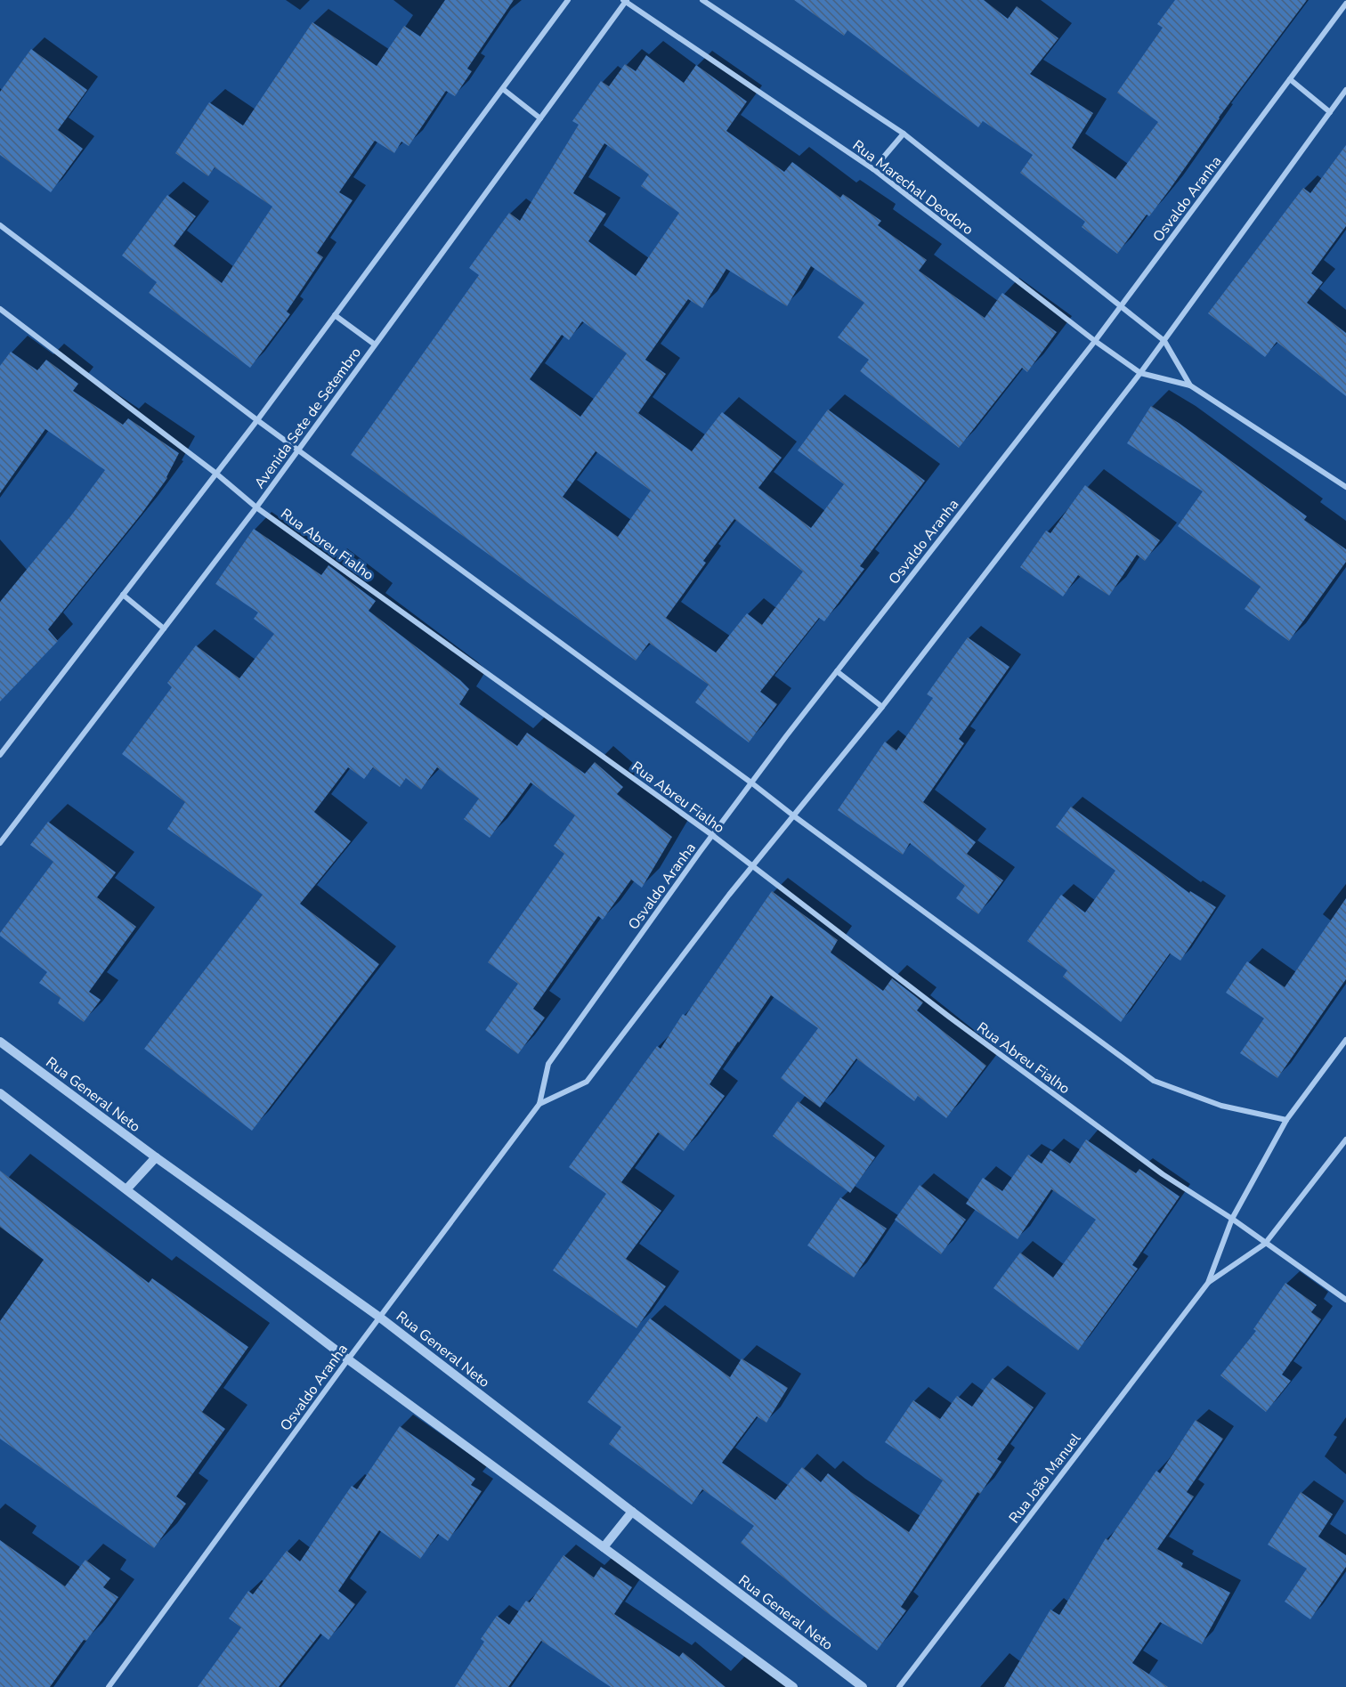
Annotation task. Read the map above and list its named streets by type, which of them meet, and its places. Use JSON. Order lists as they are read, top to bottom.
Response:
{
  "streets": {
    "street": [
      "Rua Marechal Deodoro",
      "Osvaldo Aranha",
      "Avenida Sete de Setembro",
      "Rua Abreu Fialho",
      "Rua General Neto",
      "Rua João Manuel"
    ]
  },
  "crossings": [
    ["Rua Marechal Deodoro", "Osvaldo Aranha"],
    ["Rua Marechal Deodoro", "Avenida Sete de Setembro"],
    ["Osvaldo Aranha", "Rua Abreu Fialho"],
    ["Osvaldo Aranha", "Rua General Neto"],
    ["Avenida Sete de Setembro", "Rua Abreu Fialho"],
    ["Rua Abreu Fialho", "Rua João Manuel"]
  ]
}
